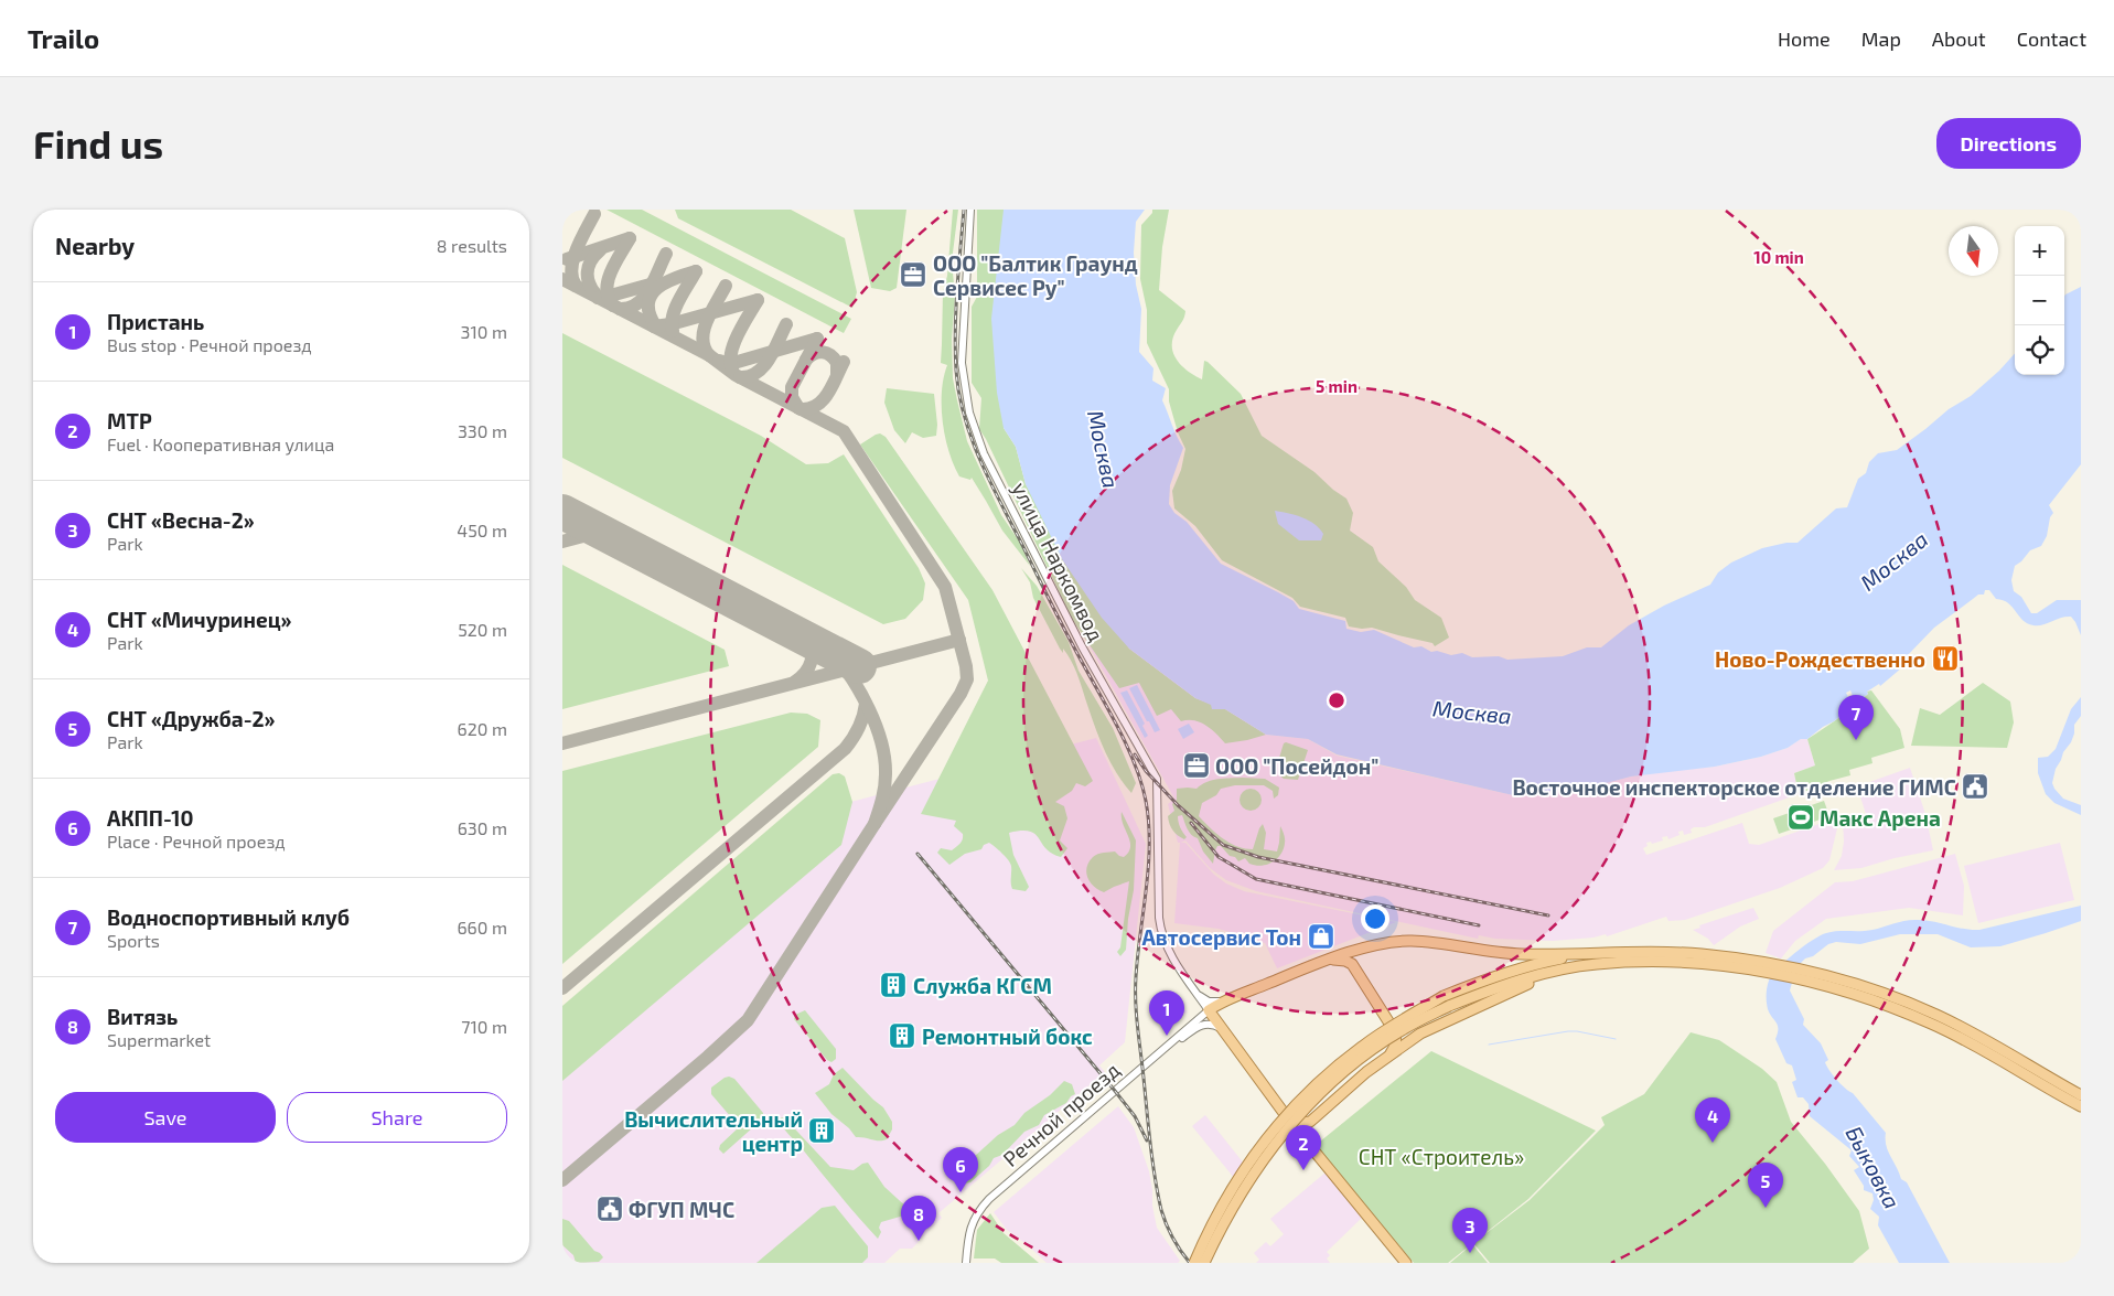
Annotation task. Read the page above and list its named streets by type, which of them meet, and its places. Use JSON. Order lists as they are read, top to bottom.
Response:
{
  "streets": {
    "street": ["улица Наркомвод", "Речной проезд"]
  },
  "water": ["Москва", "Быковка"],
  "parks": ["СНТ «Строитель»"],
  "places": {
    "office": ["ООО \"Балтик Граунд Сервисес Ру\"", "ООО \"Посейдон\""],
    "restaurant": ["Ново-Рождественно"],
    "public building": ["Восточное инспекторское отделение ГИМС", "ФГУП МЧС"],
    "sports": ["Макс Арена"],
    "shop": ["Автосервис Тон"],
    "building": ["Служба КГСМ", "Ремонтный бокс", "Вычислительный центр"]
  },
  "north": "bottom",
  "page": {
    "header": "Trailo",
    "nav": [
      "Home",
      "Map",
      "About",
      "Contact"
    ],
    "buttons": [
      "Directions",
      ["Save", "Share"]
    ],
    "title": "Find us",
    "heading": ["Nearby", "8 results"],
    "map_buttons": ["+", "−"],
    "list": [
      {
        "mark": "1",
        "name": "Пристань",
        "note": "Bus stop · Речной проезд",
        "value": "310 m"
      },
      {
        "mark": "2",
        "name": "МТР",
        "note": "Fuel · Кооперативная улица",
        "value": "330 m"
      },
      {
        "mark": "3",
        "name": "СНТ «Весна-2»",
        "note": "Park",
        "value": "450 m"
      },
      {
        "mark": "4",
        "name": "СНТ «Мичуринец»",
        "note": "Park",
        "value": "520 m"
      },
      {
        "mark": "5",
        "name": "СНТ «Дружба-2»",
        "note": "Park",
        "value": "620 m"
      },
      {
        "mark": "6",
        "name": "АКПП-10",
        "note": "Place · Речной проезд",
        "value": "630 m"
      },
      {
        "mark": "7",
        "name": "Водноспортивный клуб",
        "note": "Sports",
        "value": "660 m"
      },
      {
        "mark": "8",
        "name": "Витязь",
        "note": "Supermarket",
        "value": "710 m"
      }
    ],
    "pins": [
      "7",
      "1",
      "4",
      "2",
      "6",
      "5",
      "8",
      "3"
    ]
  },
  "rings": ["10 min", "5 min"]
}
